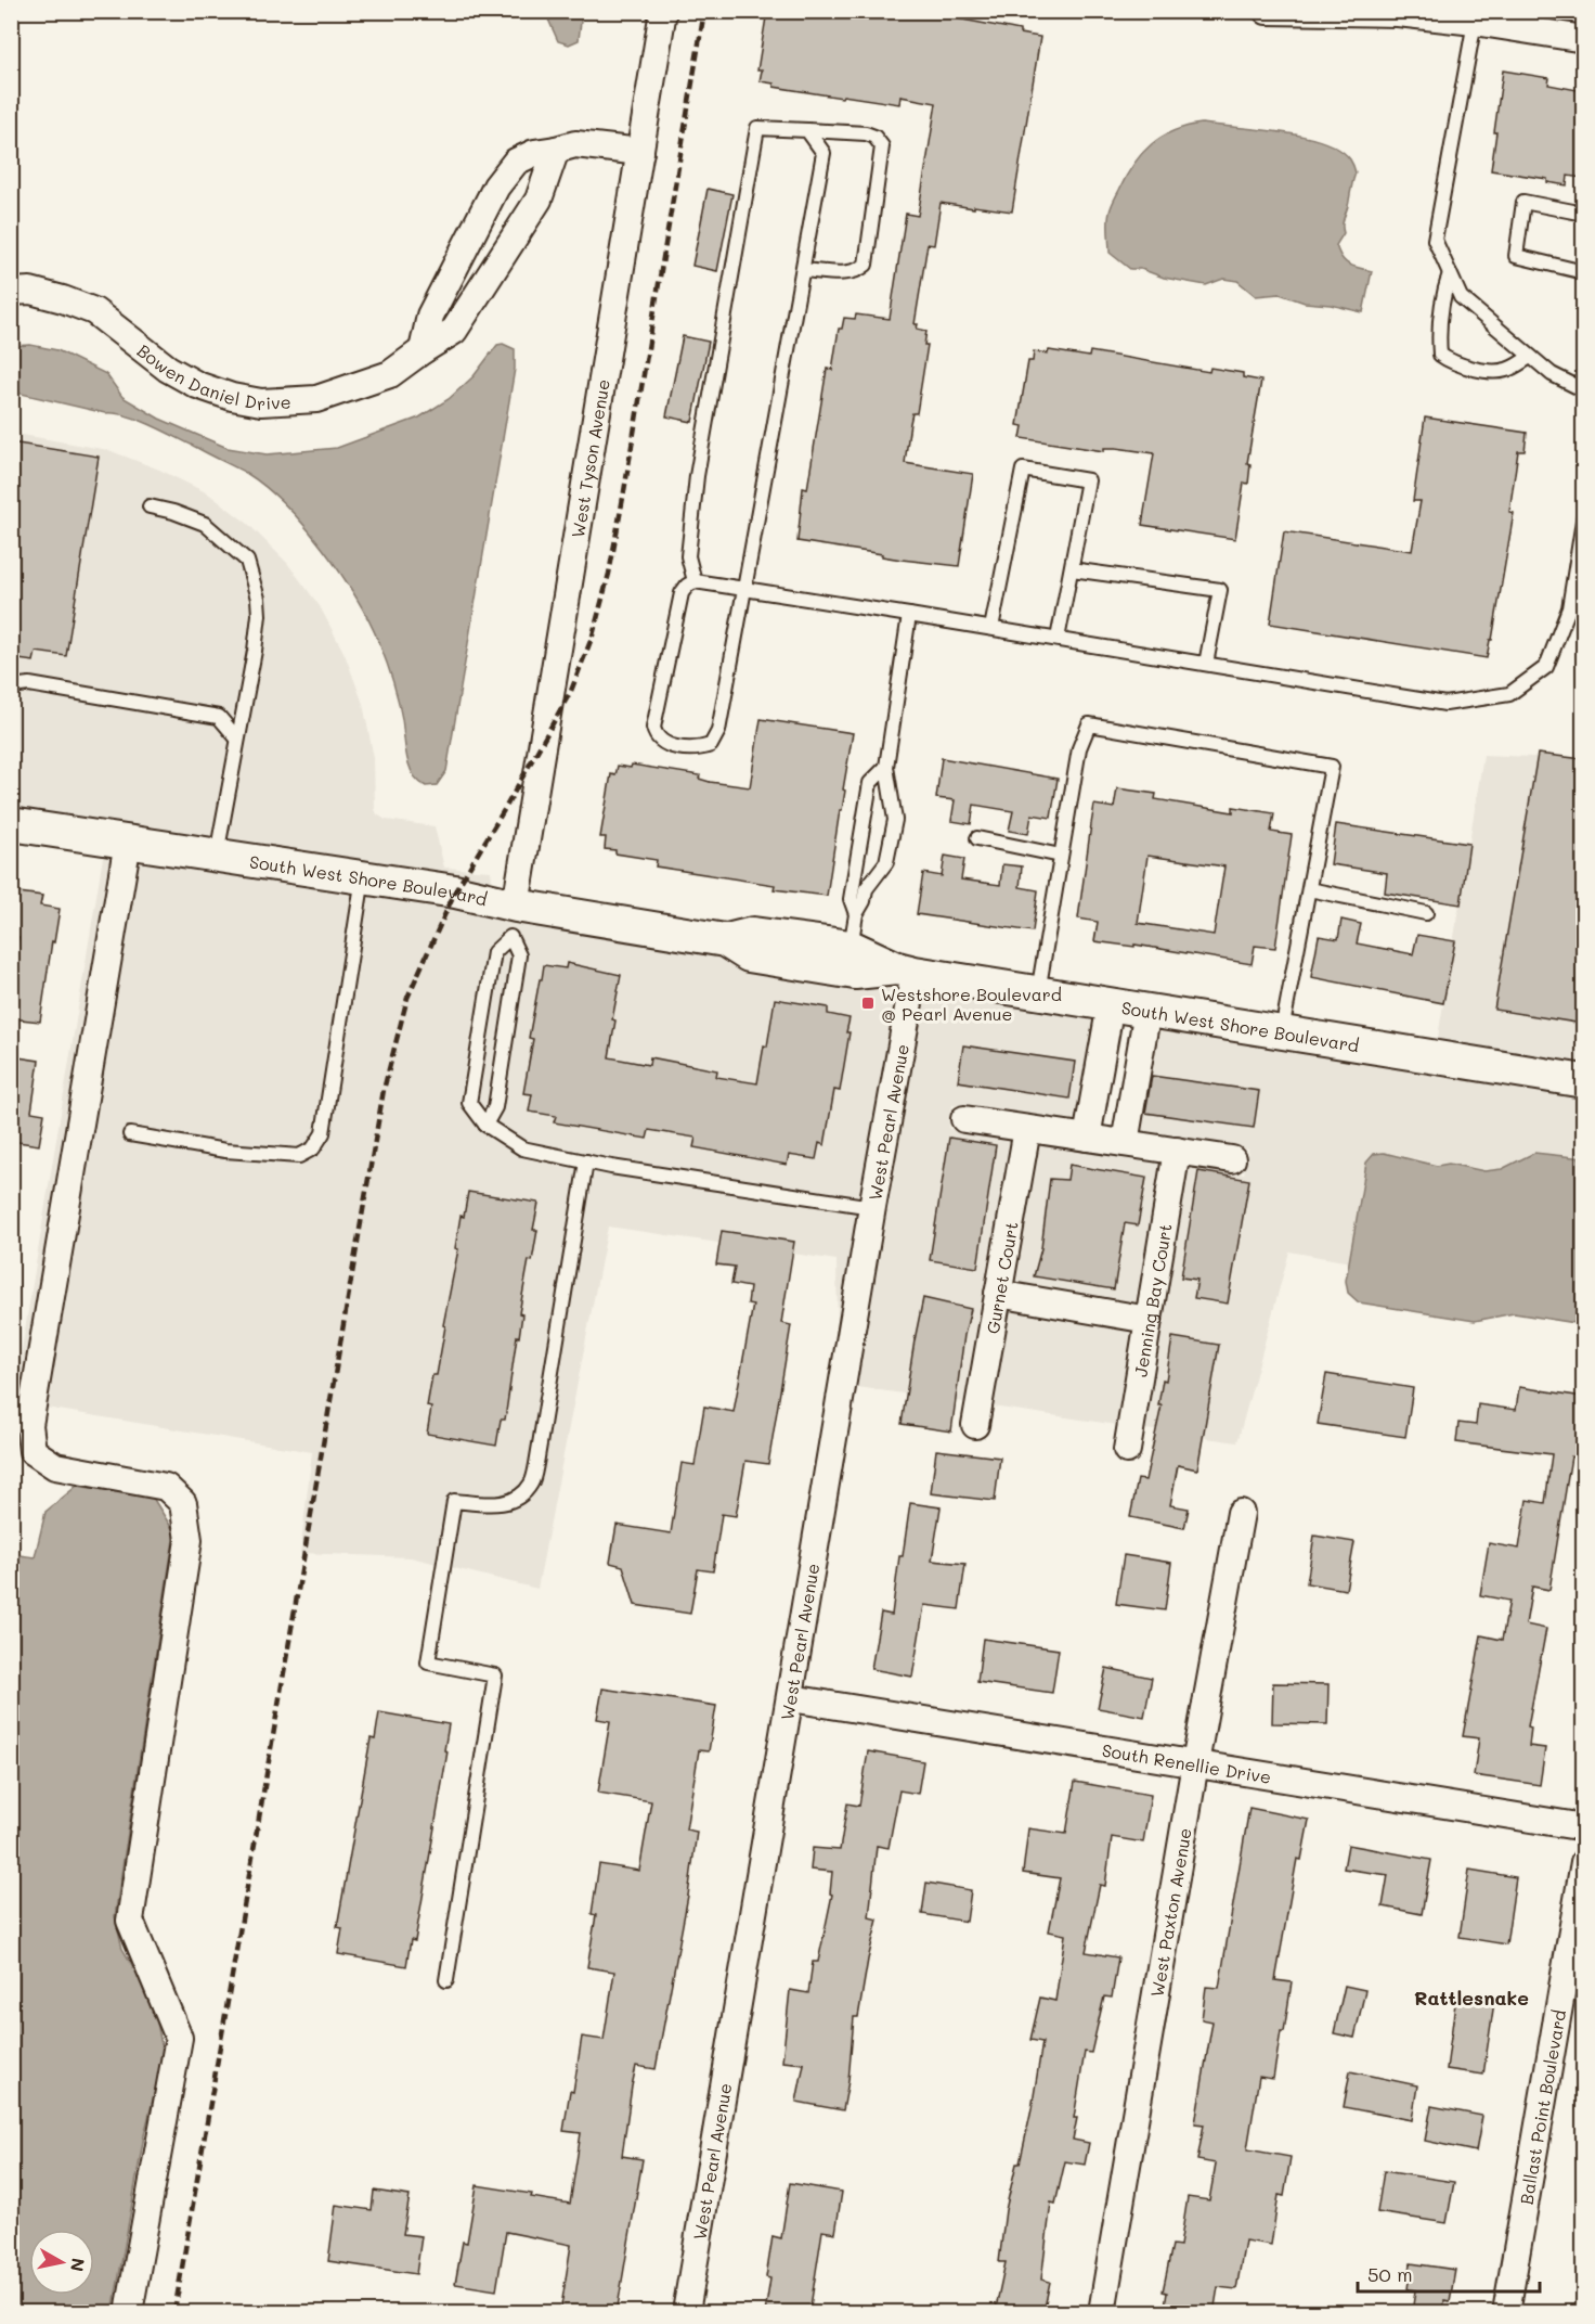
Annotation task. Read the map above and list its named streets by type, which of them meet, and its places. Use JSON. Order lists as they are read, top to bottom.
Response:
{
  "streets": {
    "street": [
      "Bowen Daniel Drive",
      "West Tyson Avenue",
      "South West Shore Boulevard",
      "West Pearl Avenue",
      "Gurnet Court",
      "Jenning Bay Court",
      "South Renellie Drive",
      "West Paxton Avenue",
      "Ballast Point Boulevard"
    ]
  },
  "crossings": [
    ["West Tyson Avenue", "South West Shore Boulevard"],
    ["South West Shore Boulevard", "West Pearl Avenue"],
    ["West Pearl Avenue", "South Renellie Drive"],
    ["South Renellie Drive", "West Paxton Avenue"]
  ],
  "districts": ["Rattlesnake"],
  "places": {
    "transit": ["Westshore Boulevard @ Pearl Avenue"]
  },
  "scale_bar": "50 m",
  "north": "right"
}
